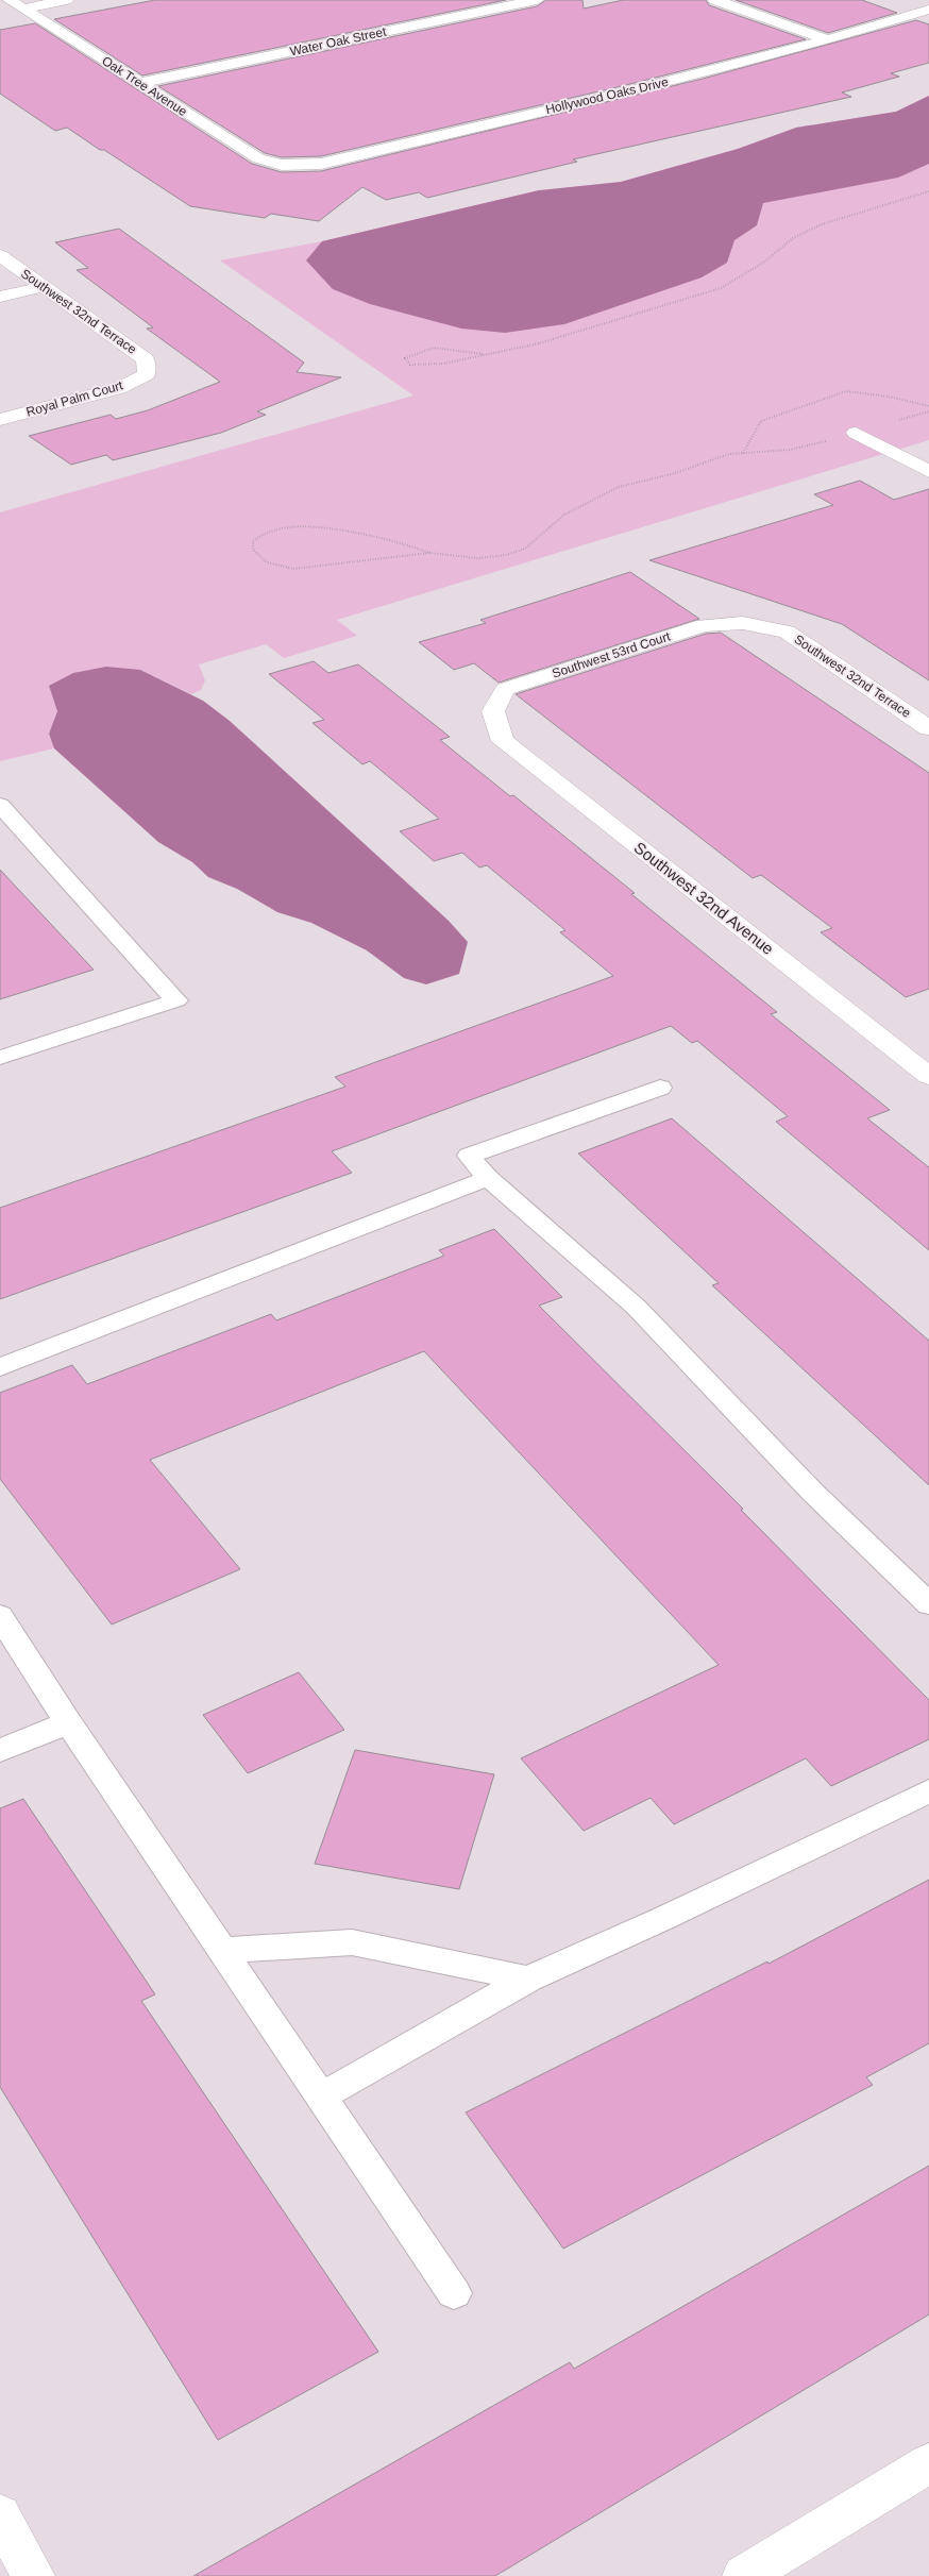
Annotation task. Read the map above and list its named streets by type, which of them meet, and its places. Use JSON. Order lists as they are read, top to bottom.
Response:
{
  "streets": {
    "street": [
      "Water Oak Street",
      "Oak Tree Avenue",
      "Hollywood Oaks Drive",
      "Southwest 32nd Terrace",
      "Royal Palm Court",
      "Southwest 53rd Court",
      "Southwest 32nd Avenue"
    ]
  },
  "crossings": [
    ["Water Oak Street", "Oak Tree Avenue"],
    ["Oak Tree Avenue", "Hollywood Oaks Drive"],
    ["Southwest 32nd Terrace", "Royal Palm Court"],
    ["Southwest 32nd Terrace", "Southwest 53rd Court"],
    ["Southwest 53rd Court", "Southwest 32nd Avenue"]
  ]
}
